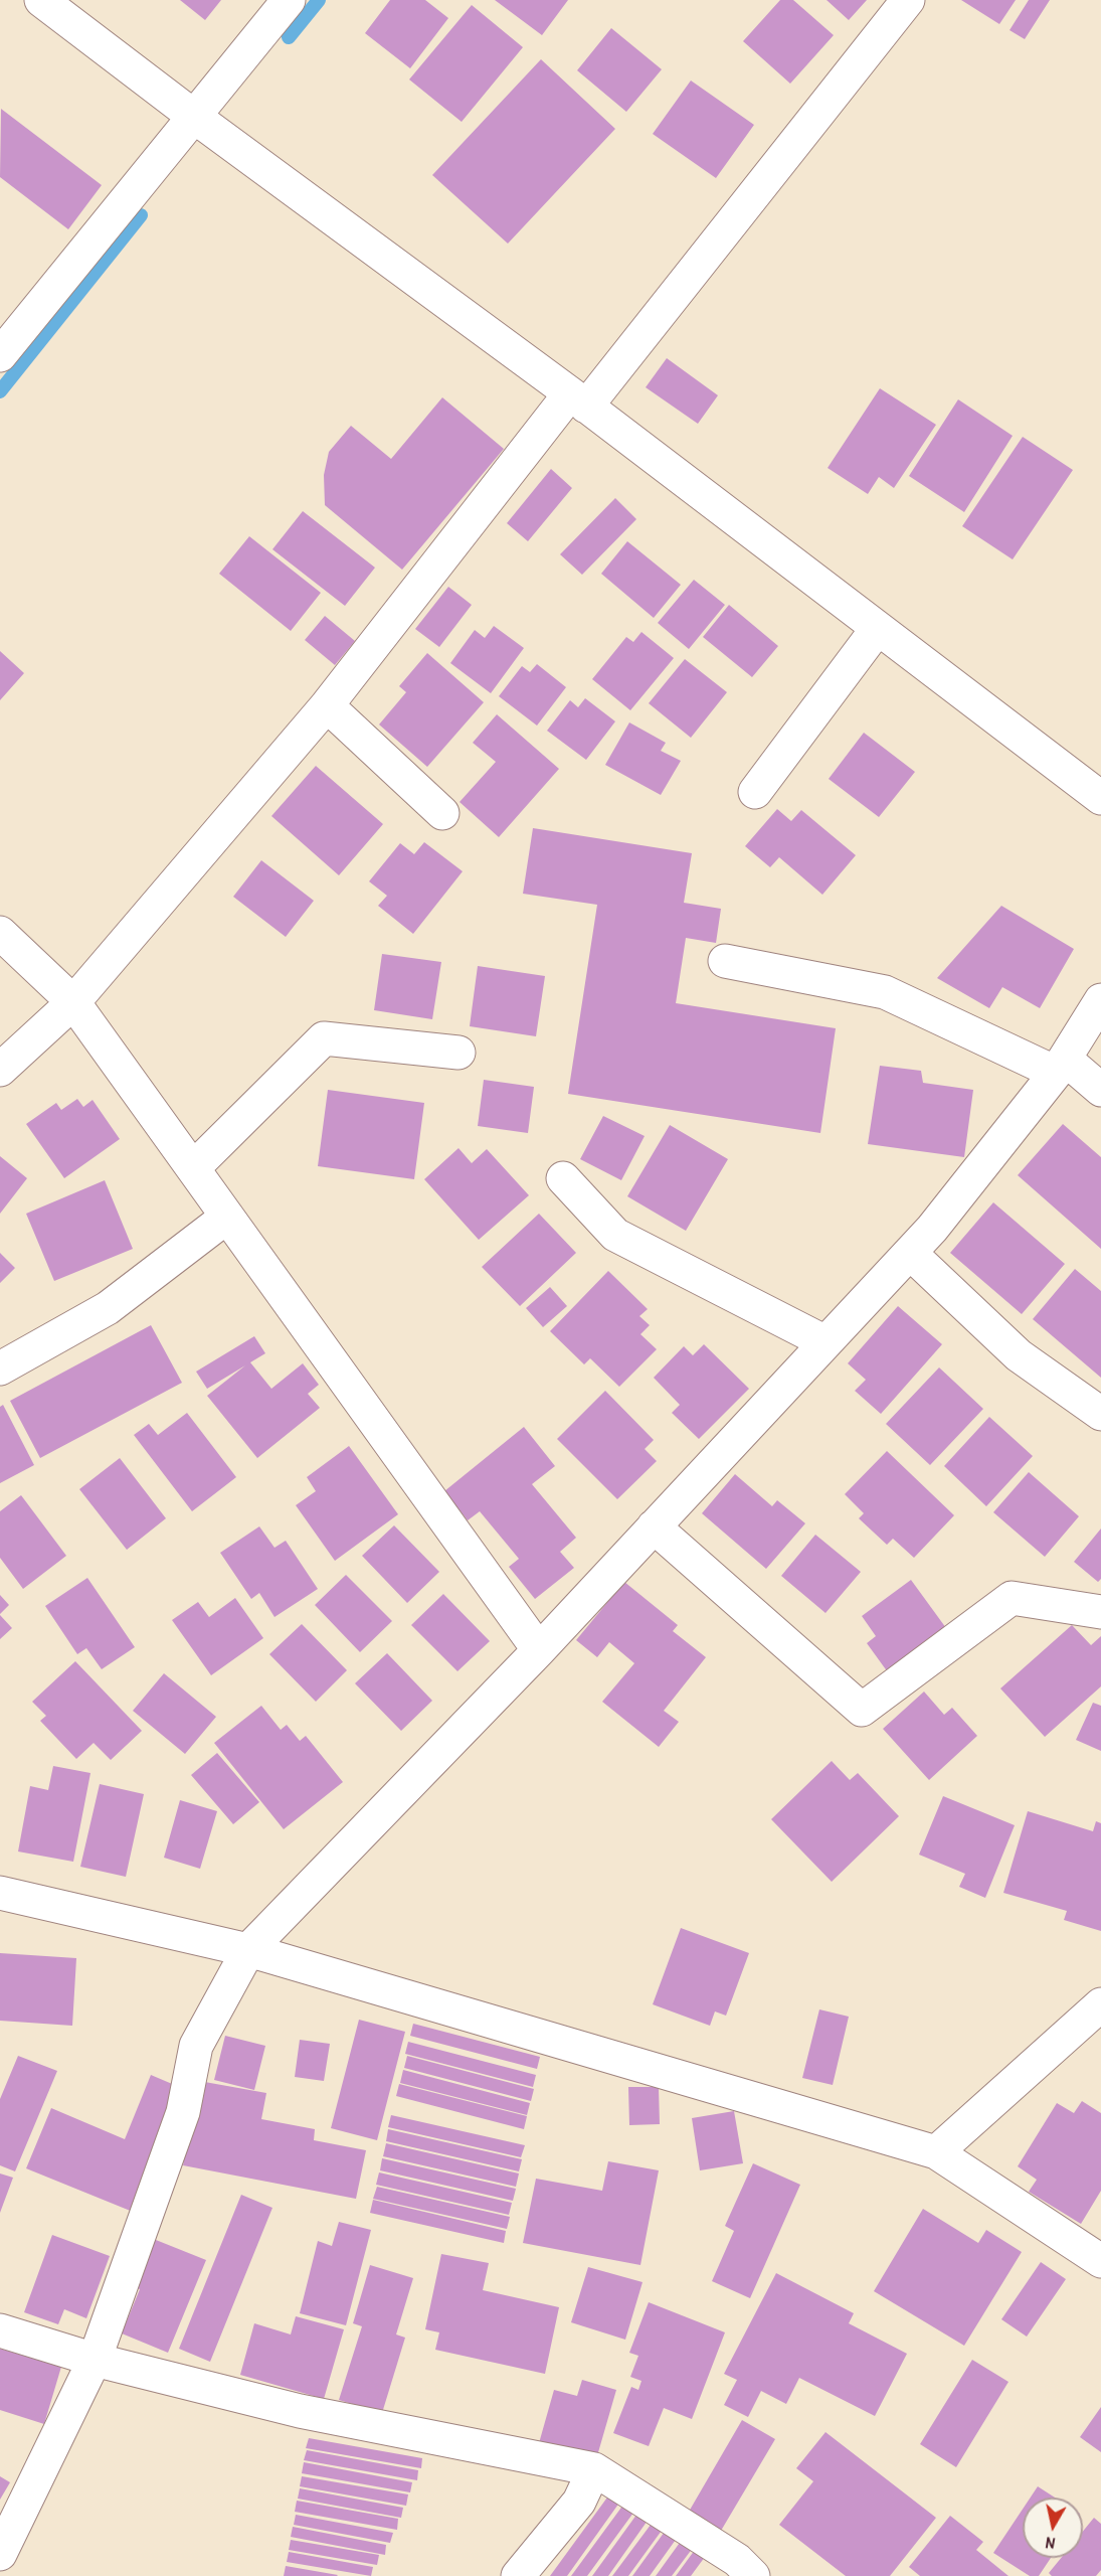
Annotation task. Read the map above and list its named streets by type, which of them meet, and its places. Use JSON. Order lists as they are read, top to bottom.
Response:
{
  "north": "bottom"
}
